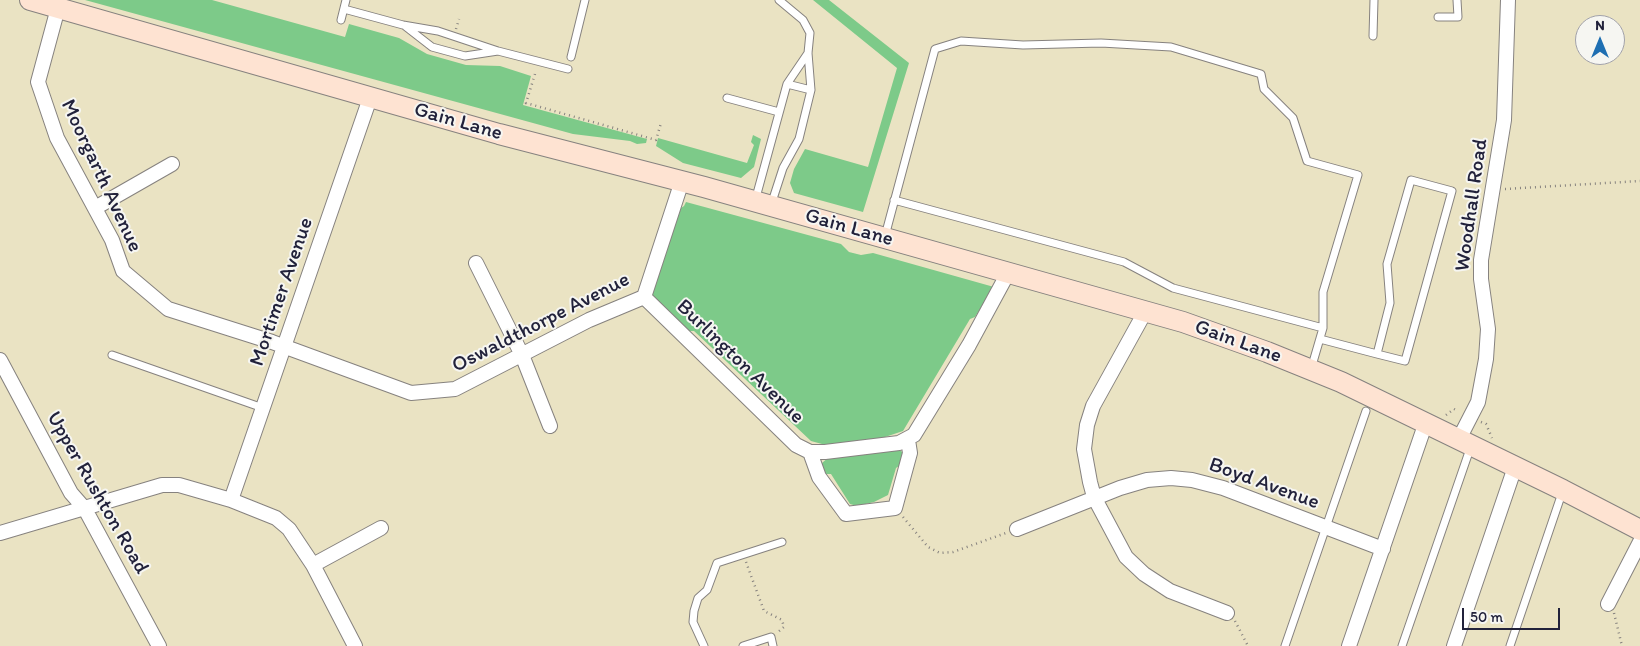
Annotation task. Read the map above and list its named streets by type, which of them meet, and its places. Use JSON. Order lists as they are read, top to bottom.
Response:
{
  "streets": {
    "street": [
      "Gain Lane",
      "Moorgarth Avenue",
      "Woodhall Road",
      "Mortimer Avenue",
      "Oswaldthorpe Avenue",
      "Burlington Avenue",
      "Boyd Avenue",
      "Upper Rushton Road"
    ]
  },
  "crossings": [
    ["Gain Lane", "Moorgarth Avenue"],
    ["Gain Lane", "Woodhall Road"],
    ["Gain Lane", "Mortimer Avenue"],
    ["Gain Lane", "Oswaldthorpe Avenue"],
    ["Moorgarth Avenue", "Mortimer Avenue"],
    ["Moorgarth Avenue", "Oswaldthorpe Avenue"],
    ["Mortimer Avenue", "Oswaldthorpe Avenue"],
    ["Oswaldthorpe Avenue", "Burlington Avenue"]
  ],
  "scale_bar": "50 m",
  "north": "top"
}
